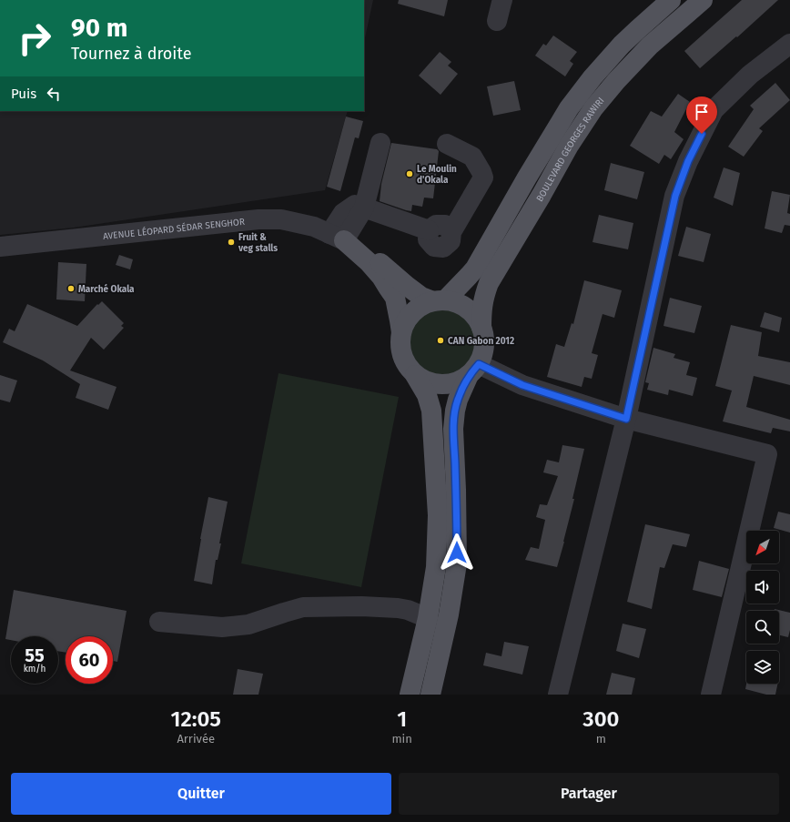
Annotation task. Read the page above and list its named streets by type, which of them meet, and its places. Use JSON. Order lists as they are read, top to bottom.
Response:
{
  "streets": {
    "main road": ["BOULEVARD GEORGES RAWIRI"],
    "street": ["AVENUE LÉOPARD SÉDAR SENGHOR"]
  },
  "places": [
    "Le Moulin d'Okala",
    "Fruit & veg stalls",
    "Marché Okala",
    "CAN Gabon 2012"
  ],
  "north": "bottom left",
  "page": {
    "turn": ["90 m", "Tournez à droite"],
    "then": "Puis",
    "speed": "55 km/h",
    "limit": "60",
    "eta": [
      "12:05",
      "Arrivée",
      "1",
      "min",
      "300",
      "m"
    ],
    "buttons": ["Quitter", "Partager"]
  }
}
